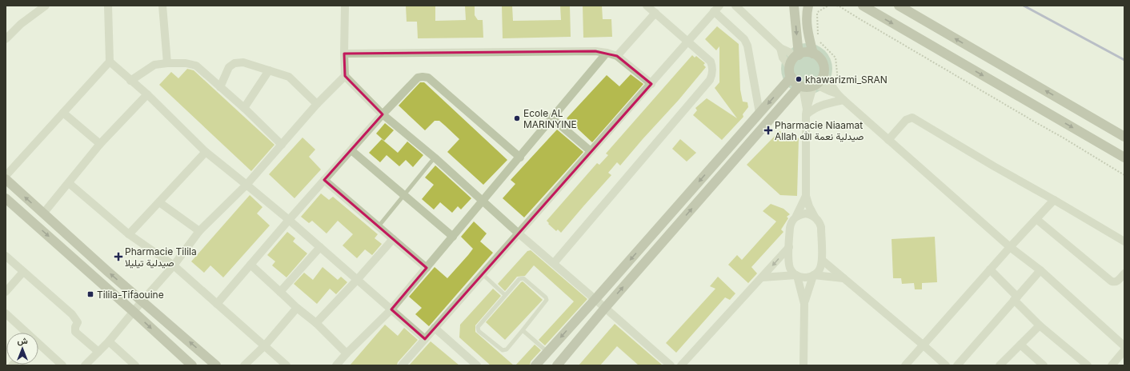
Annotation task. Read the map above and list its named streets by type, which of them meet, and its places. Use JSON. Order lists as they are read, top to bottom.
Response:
{
  "places": {
    "other": ["khawarizmi_SRAN", "Ecole AL MARINYINE"],
    "health": ["Pharmacie Niaamat Allah صيدلية نعمة الله", "Pharmacie Tilila صيدلية تيليلا"],
    "transit": ["Tilila-Tifaouine"]
  },
  "north": "top"
}
